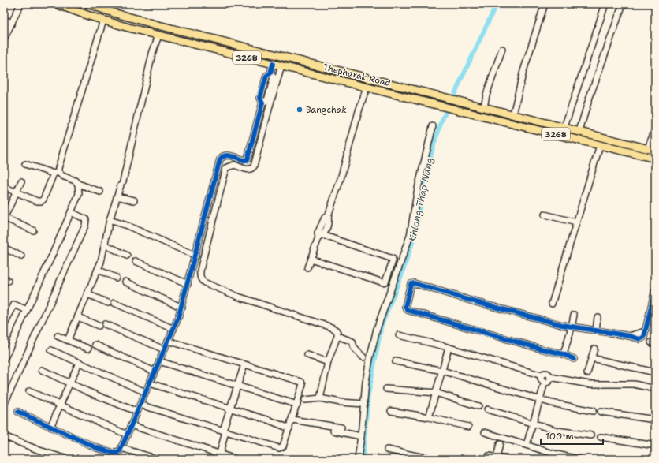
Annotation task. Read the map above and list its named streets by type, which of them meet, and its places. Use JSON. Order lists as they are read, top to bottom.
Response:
{
  "streets": {
    "main road": ["3268", "Thepharak Road"]
  },
  "water": ["Khlong Thap Nang"],
  "places": ["Bangchak"],
  "scale_bar": "100 m"
}
